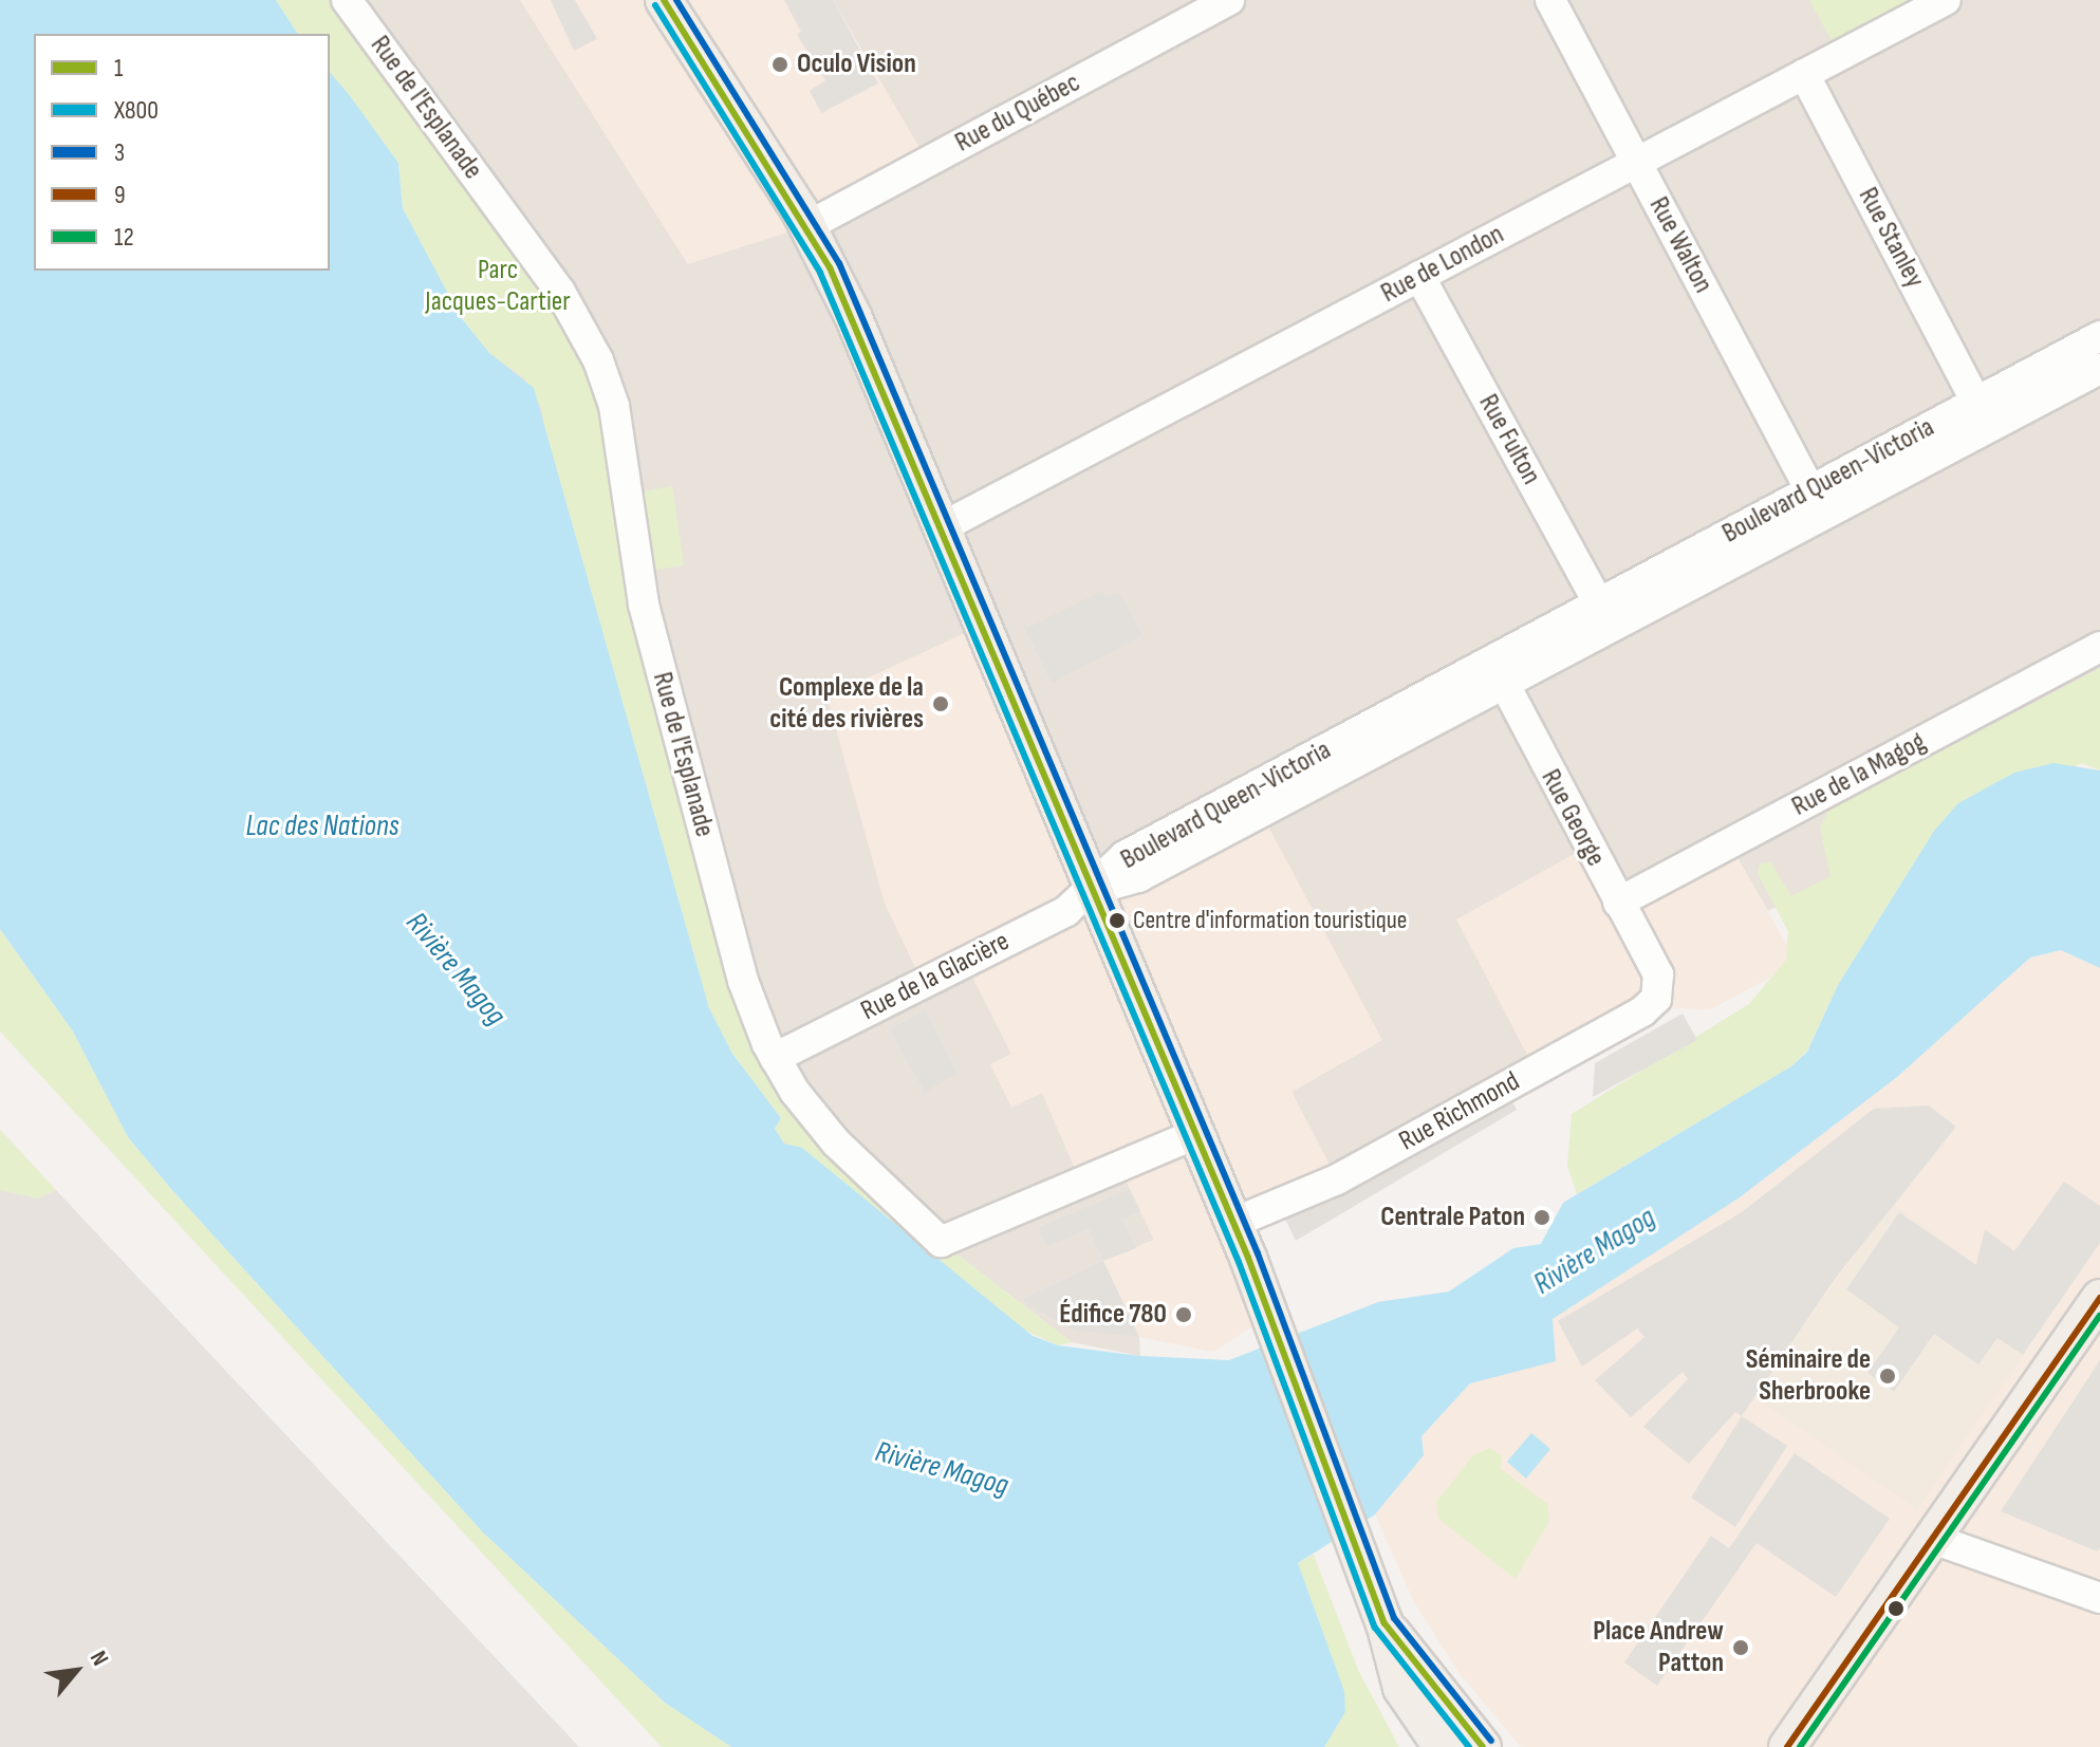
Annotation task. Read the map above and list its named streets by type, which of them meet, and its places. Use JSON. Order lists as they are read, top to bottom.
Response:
{
  "streets": {
    "street": [
      "Rue de l'Esplanade",
      "Rue du Québec",
      "Rue Stanley",
      "Rue Walton",
      "Rue de London",
      "Rue Fulton",
      "Boulevard Queen-Victoria",
      "Rue de la Magog",
      "Rue George",
      "Rue de la Glacière",
      "Rue Richmond"
    ]
  },
  "crossings": [
    ["Rue de l'Esplanade", "Rue de la Glacière"],
    ["Rue Stanley", "Rue de London"],
    ["Rue Stanley", "Boulevard Queen-Victoria"],
    ["Rue Walton", "Rue de London"],
    ["Rue Walton", "Boulevard Queen-Victoria"],
    ["Rue de London", "Rue Fulton"],
    ["Rue Fulton", "Boulevard Queen-Victoria"],
    ["Boulevard Queen-Victoria", "Rue George"],
    ["Boulevard Queen-Victoria", "Rue de la Glacière"],
    ["Rue de la Magog", "Rue George"],
    ["Rue George", "Rue Richmond"]
  ],
  "water": ["Lac des Nations", "Rivière Magog"],
  "parks": ["Parc Jacques-Cartier"],
  "places": [
    "Oculo Vision",
    "Complexe de la cité des rivières",
    "Centre d'information touristique",
    "Centrale Paton",
    "Édifice 780",
    "Séminaire de Sherbrooke",
    "Place Andrew Patton"
  ],
  "lines": [
    "transit line 1",
    "transit line 3",
    "transit line X800",
    "transit line 9",
    "transit line 12"
  ],
  "legend": [
    "1",
    "X800",
    "3",
    "9",
    "12"
  ],
  "north": "top right"
}
